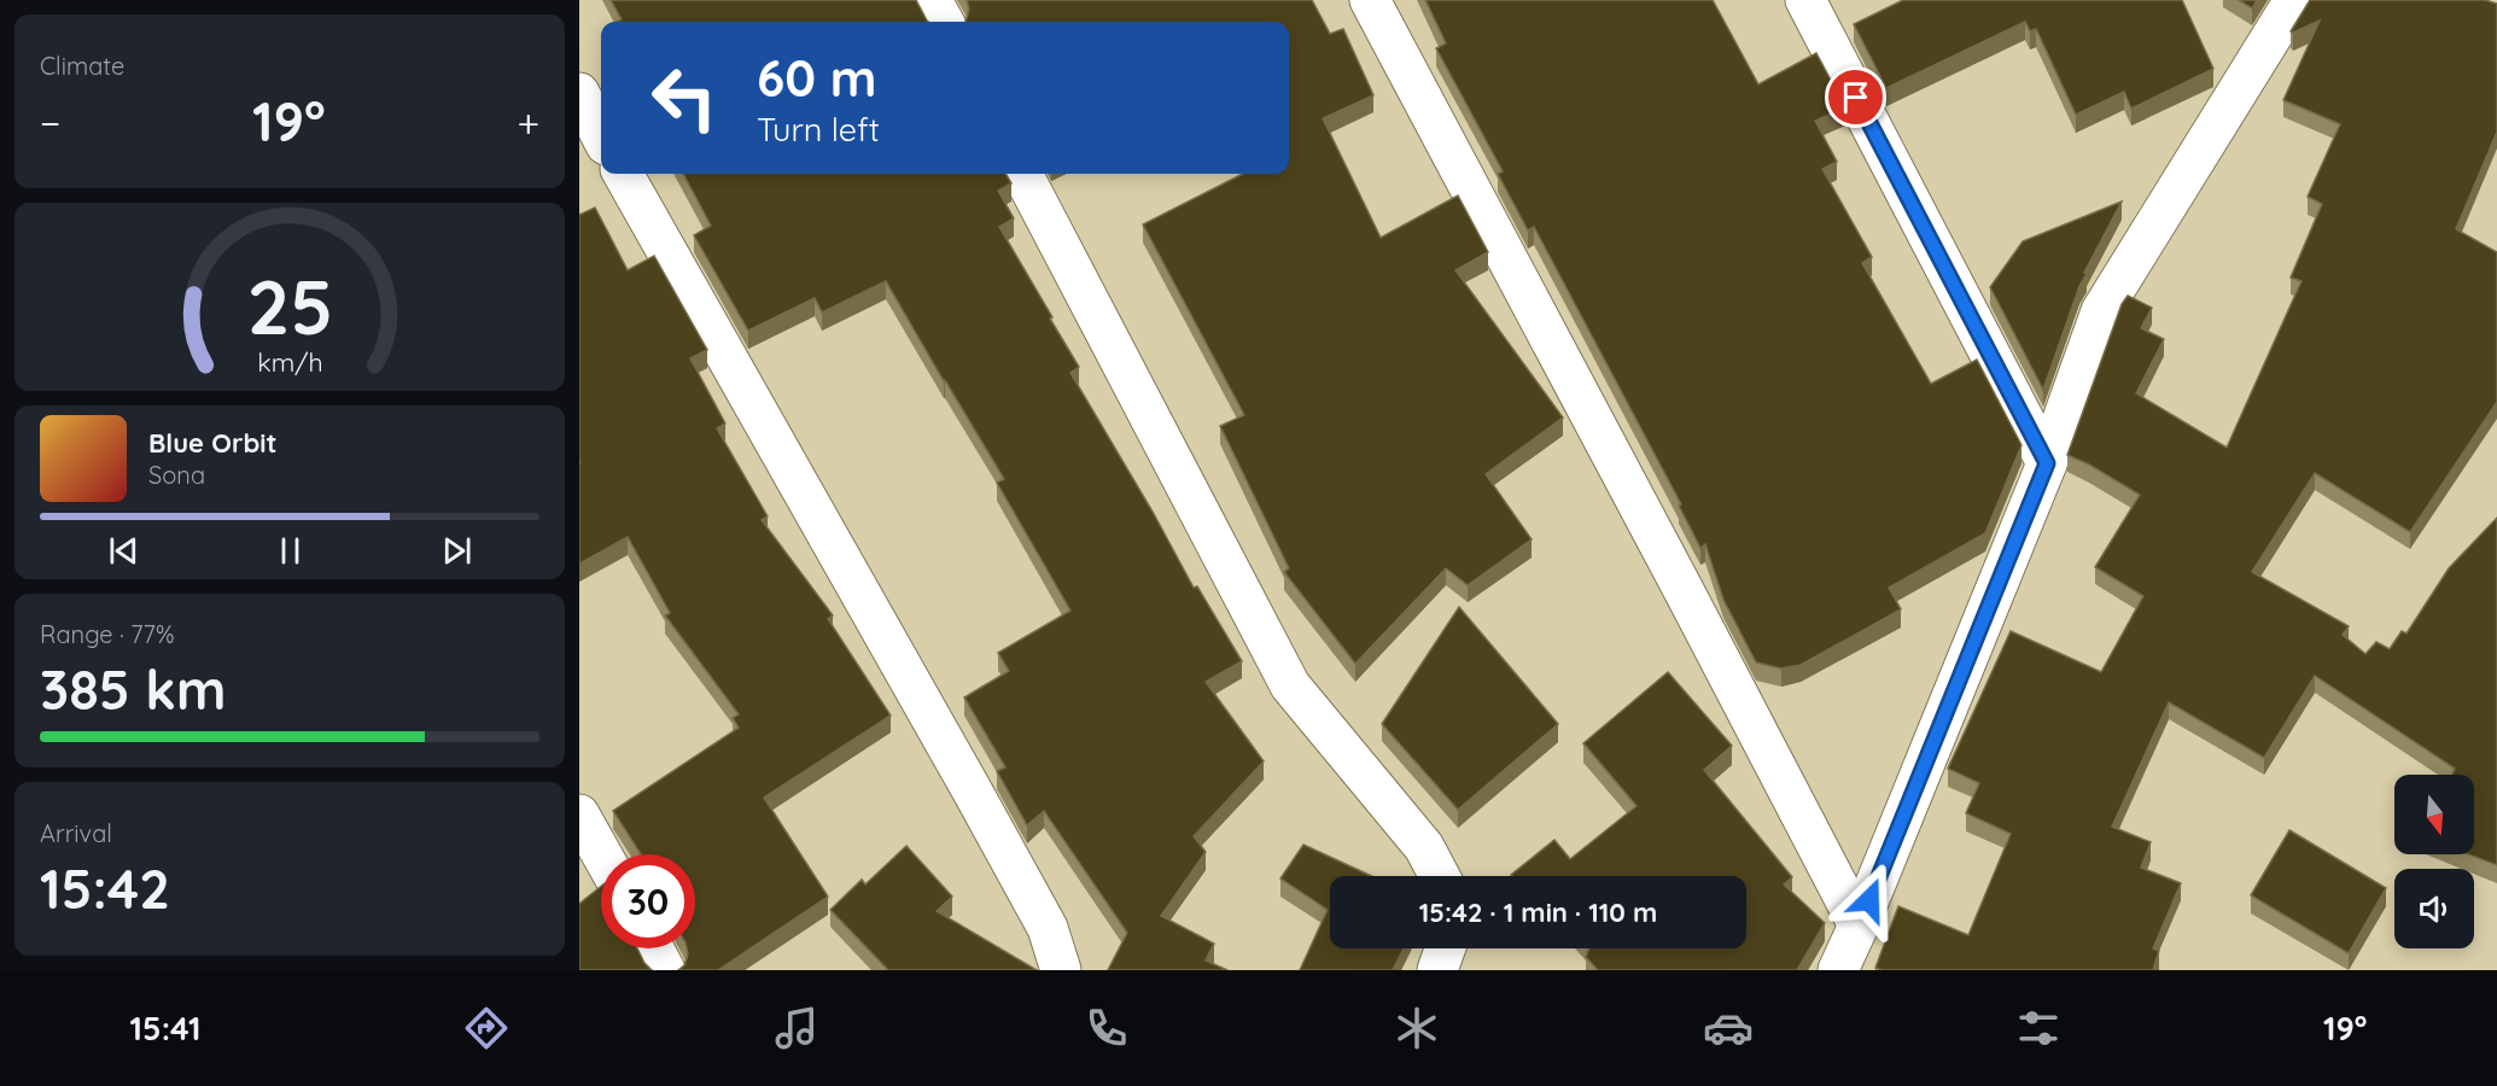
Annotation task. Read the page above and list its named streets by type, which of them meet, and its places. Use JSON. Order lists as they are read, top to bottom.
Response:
{
  "north": "bottom",
  "page": {
    "tile": [
      "Climate",
      ["Range · 77%", "385 km"],
      ["Arrival", "15:42"]
    ],
    "turn": ["60 m", "Turn left"],
    "heat": ["−", "19°", "+"],
    "song": ["Blue Orbit", "Sona"],
    "limit": "30",
    "trip": "15:42 · 1 min · 110 m",
    "tabs": ["15:41", "19°"],
    "gauge": ["25", "km/h"]
  }
}
